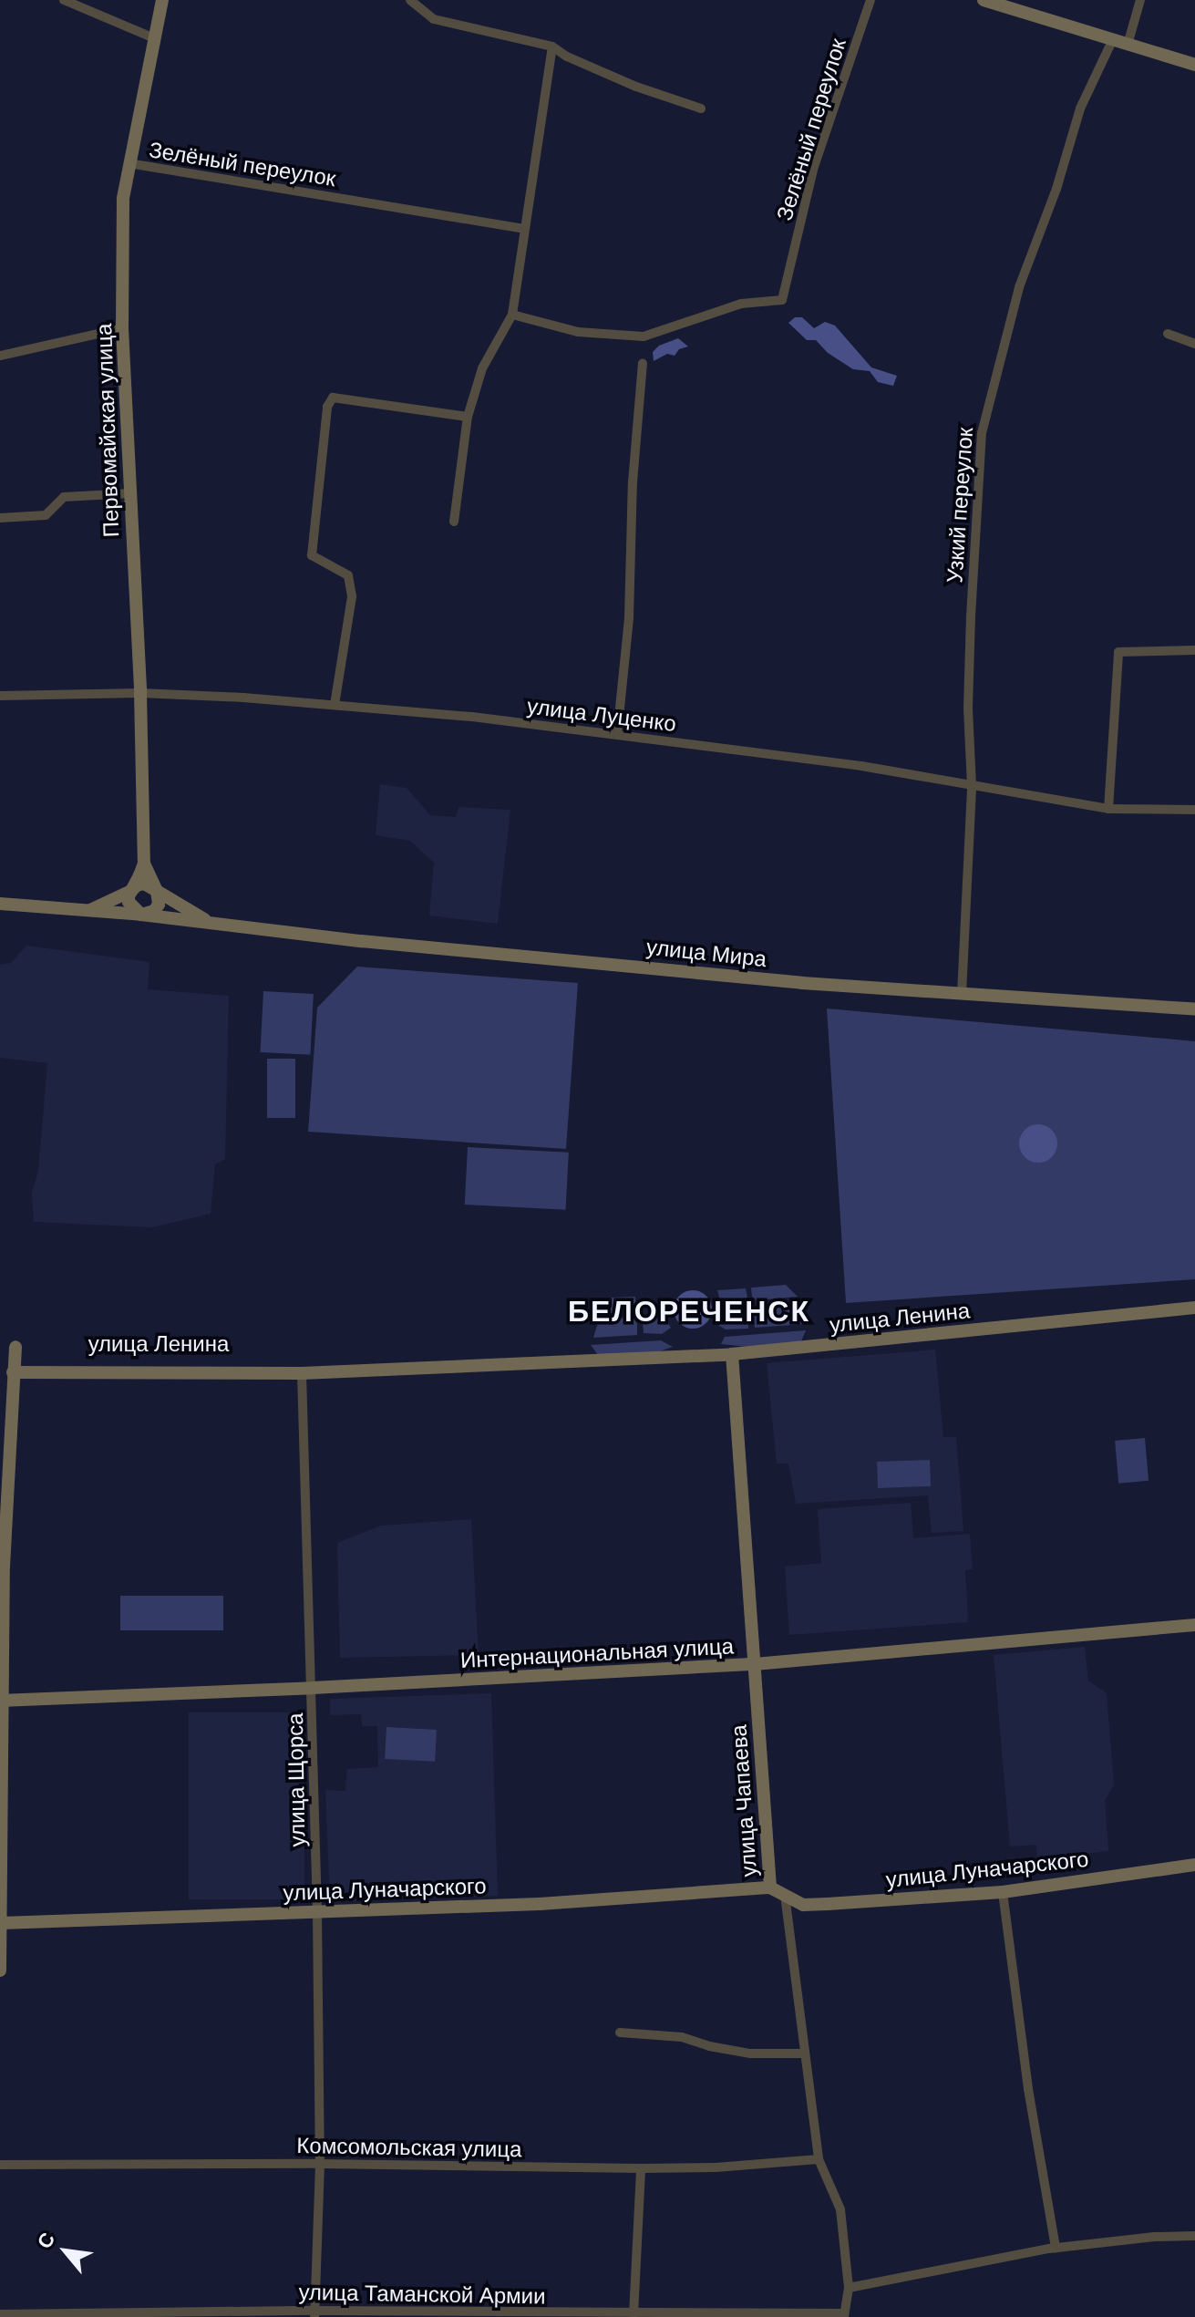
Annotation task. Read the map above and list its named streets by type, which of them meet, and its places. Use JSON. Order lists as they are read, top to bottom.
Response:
{
  "streets": {
    "street": [
      "Зелёный переулок",
      "Первомайская улица",
      "Узкий переулок",
      "улица Луценко",
      "улица Мира",
      "улица Ленина",
      "Интернациональная улица",
      "улица Щорса",
      "улица Чапаева",
      "улица Луначарского",
      "Комсомольская улица",
      "улица Таманской Армии"
    ]
  },
  "crossings": [
    ["Зелёный переулок", "Первомайская улица"],
    ["Первомайская улица", "улица Луценко"],
    ["Первомайская улица", "улица Мира"],
    ["Узкий переулок", "улица Луценко"],
    ["Узкий переулок", "улица Мира"],
    ["улица Ленина", "улица Щорса"],
    ["улица Ленина", "улица Чапаева"],
    ["Интернациональная улица", "улица Щорса"],
    ["Интернациональная улица", "улица Чапаева"],
    ["улица Щорса", "улица Луначарского"],
    ["улица Щорса", "Комсомольская улица"],
    ["улица Щорса", "улица Таманской Армии"],
    ["улица Чапаева", "улица Луначарского"],
    ["улица Чапаева", "Комсомольская улица"],
    ["улица Чапаева", "улица Таманской Армии"]
  ],
  "districts": ["БЕЛОРЕЧЕНСК"],
  "north": "top left"
}
